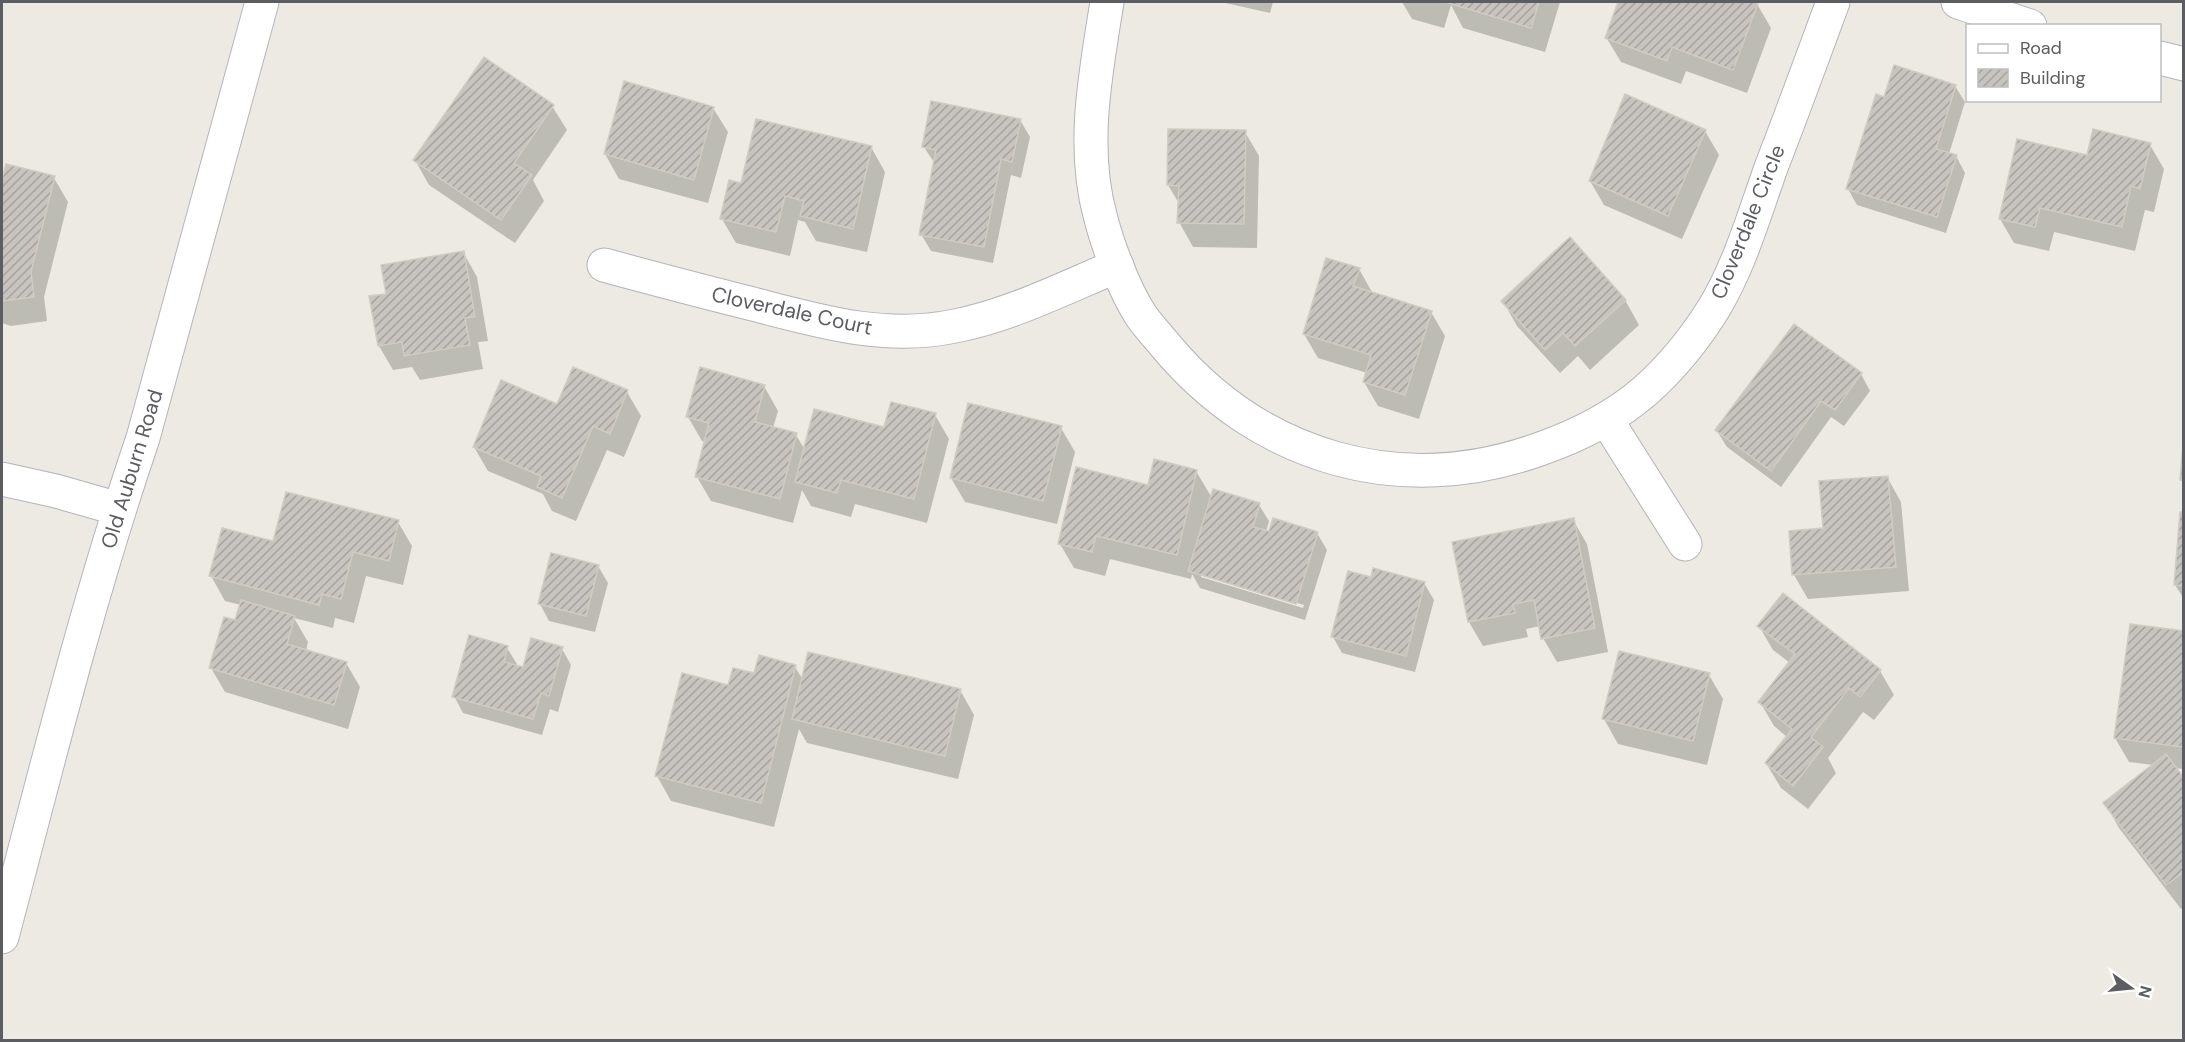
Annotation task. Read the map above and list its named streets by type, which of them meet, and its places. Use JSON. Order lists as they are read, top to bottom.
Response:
{
  "streets": {
    "street": ["Cloverdale Circle", "Cloverdale Court", "Old Auburn Road"]
  },
  "crossings": [
    ["Cloverdale Circle", "Cloverdale Court"]
  ],
  "legend": ["Road", "Building"],
  "north": "right"
}
